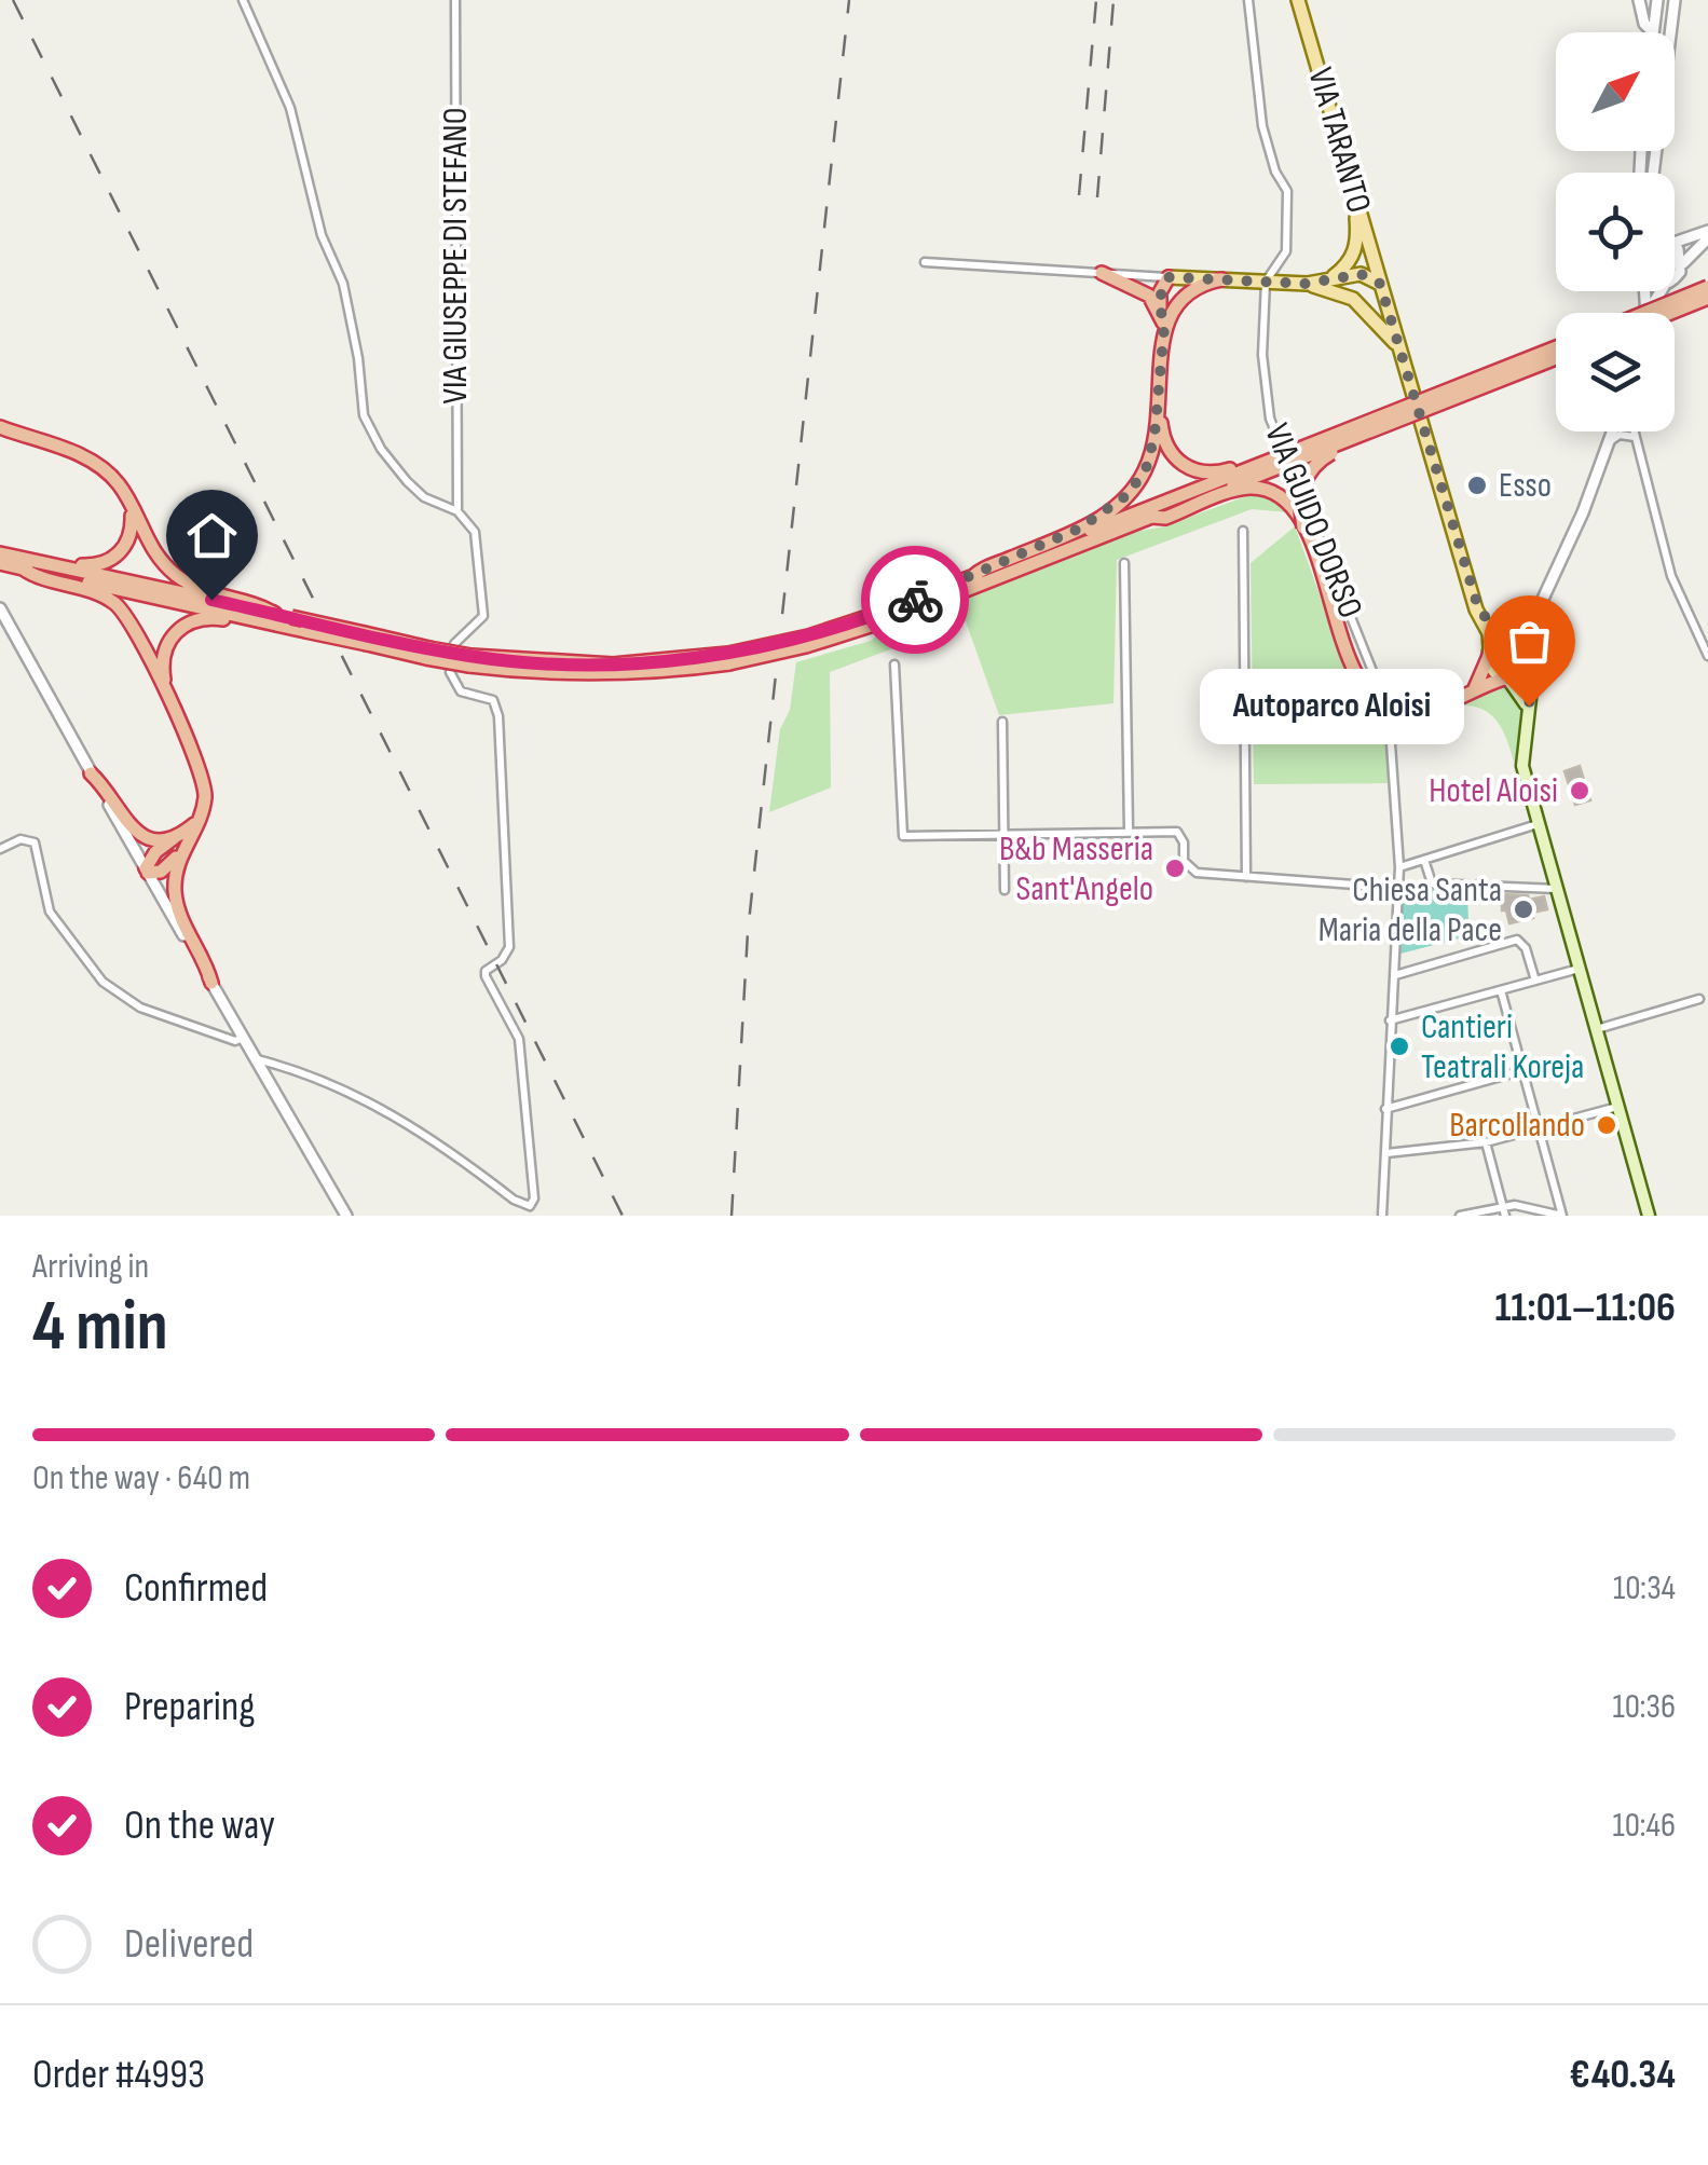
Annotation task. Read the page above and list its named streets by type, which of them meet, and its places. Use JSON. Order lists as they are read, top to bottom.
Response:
{
  "streets": {
    "main road": ["VIA TARANTO"],
    "street": ["VIA GIUSEPPE DI STEFANO", "VIA GUIDO DORSO"]
  },
  "places": [
    "Esso",
    "Autoparco Aloisi",
    "Hotel Aloisi",
    "B&b Masseria Sant'Angelo",
    "Chiesa Santa Maria della Pace",
    "Cantieri Teatrali Koreja",
    "Barcollando"
  ],
  "north": "top right",
  "page": {
    "bubble": "Autoparco Aloisi",
    "heading": ["4 min", "Arriving in", "11:01–11:06"],
    "panel": ["Order #4993", "€40.34"],
    "bar": "On the way · 640 m",
    "list": [
      ["Confirmed", "10:34"],
      ["Preparing", "10:36"],
      ["On the way", "10:46"],
      "Delivered"
    ]
  }
}
